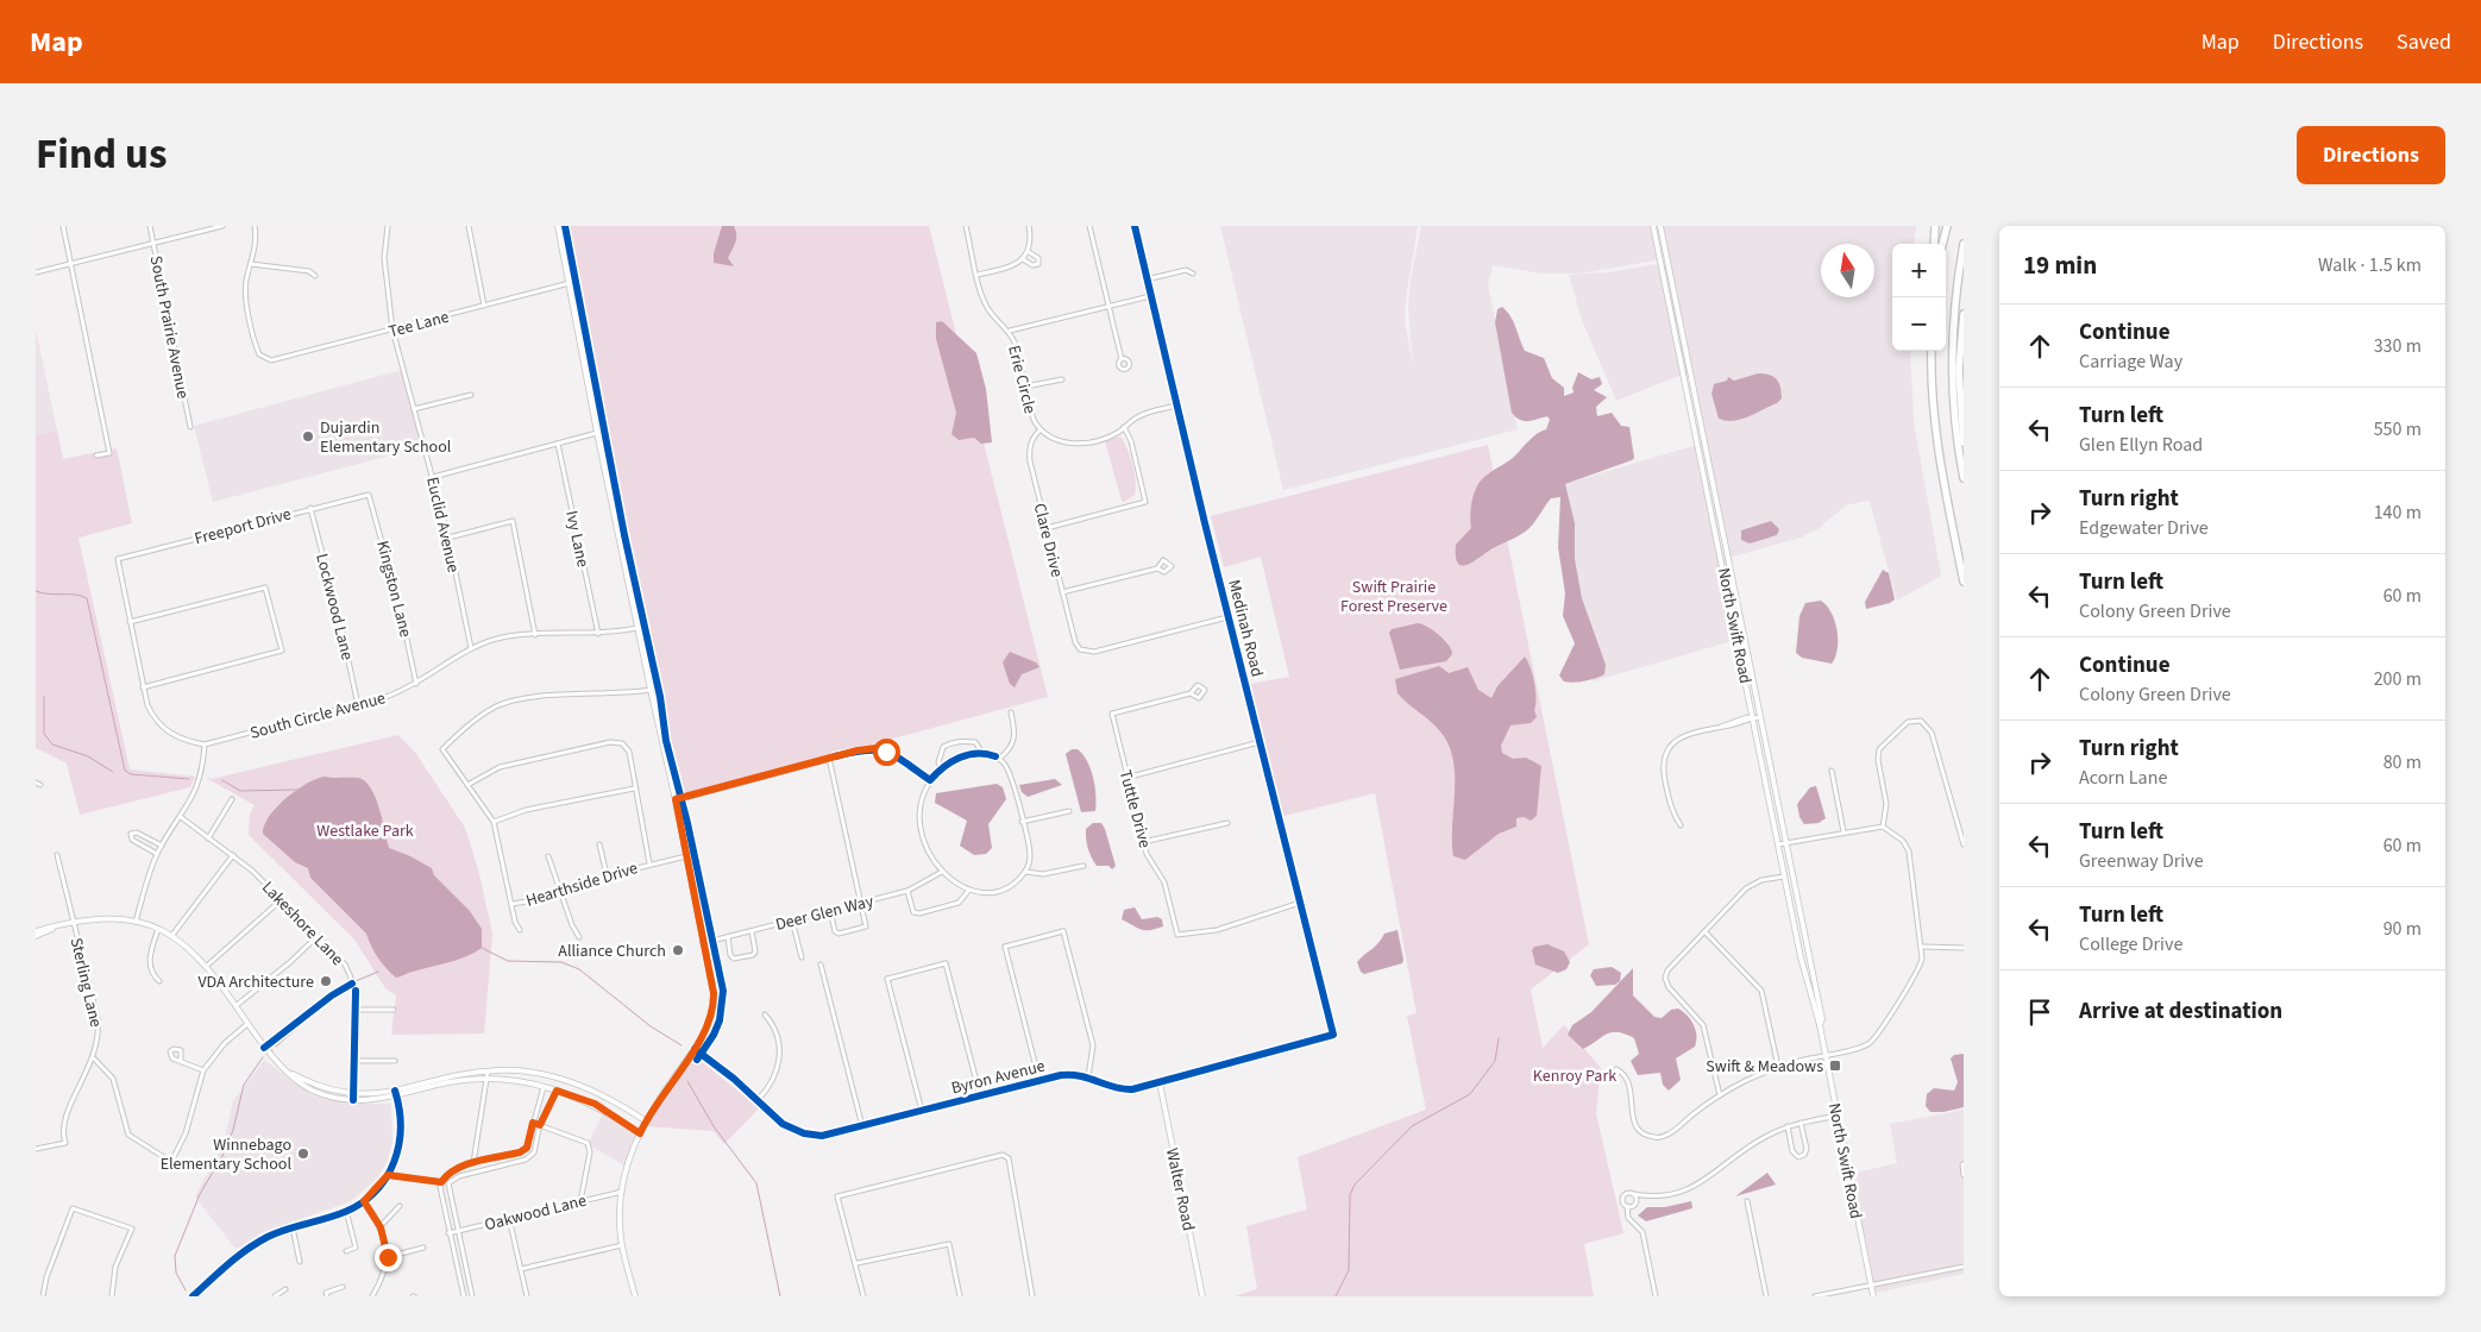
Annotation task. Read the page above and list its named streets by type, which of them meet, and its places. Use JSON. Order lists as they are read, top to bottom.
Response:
{
  "streets": {
    "street": [
      "Tee Lane",
      "South Prairie Avenue",
      "Erie Circle",
      "Euclid Avenue",
      "Freeport Drive",
      "Ivy Lane",
      "Clare Drive",
      "Kingston Lane",
      "Lockwood Lane",
      "North Swift Road",
      "Medinah Road",
      "South Circle Avenue",
      "Tuttle Drive",
      "Hearthside Drive",
      "Deer Glen Way",
      "Lakeshore Lane",
      "Sterling Lane",
      "Byron Avenue",
      "Walter Road",
      "Oakwood Lane"
    ]
  },
  "crossings": [
    ["Tee Lane", "Euclid Avenue"],
    ["Erie Circle", "Clare Drive"],
    ["Erie Circle", "Medinah Road"],
    ["Euclid Avenue", "South Circle Avenue"],
    ["Freeport Drive", "Kingston Lane"],
    ["Freeport Drive", "Lockwood Lane"],
    ["Ivy Lane", "South Circle Avenue"],
    ["Clare Drive", "Medinah Road"],
    ["Kingston Lane", "South Circle Avenue"],
    ["Lockwood Lane", "South Circle Avenue"],
    ["Medinah Road", "Tuttle Drive"],
    ["Medinah Road", "Byron Avenue"],
    ["Byron Avenue", "Walter Road"]
  ],
  "parks": ["Swift Prairie Forest Preserve", "Westlake Park", "Kenroy Park"],
  "places": {
    "other": [
      "Dujardin Elementary School",
      "Alliance Church",
      "VDA Architecture",
      "Winnebago Elementary School"
    ],
    "transit": ["Swift & Meadows"]
  },
  "north": "top",
  "page": {
    "header": "Map",
    "nav": ["Map", "Directions", "Saved"],
    "title": "Find us",
    "buttons": "Directions",
    "heading": ["19 min", "Walk · 1.5 km"],
    "map_buttons": ["+", "−"],
    "list": [
      ["Continue", "Carriage Way", "330 m"],
      ["Turn left", "Glen Ellyn Road", "550 m"],
      ["Turn right", "Edgewater Drive", "140 m"],
      ["Turn left", "Colony Green Drive", "60 m"],
      ["Continue", "Colony Green Drive", "200 m"],
      ["Turn right", "Acorn Lane", "80 m"],
      ["Turn left", "Greenway Drive", "60 m"],
      ["Turn left", "College Drive", "90 m"],
      "Arrive at destination"
    ]
  }
}
